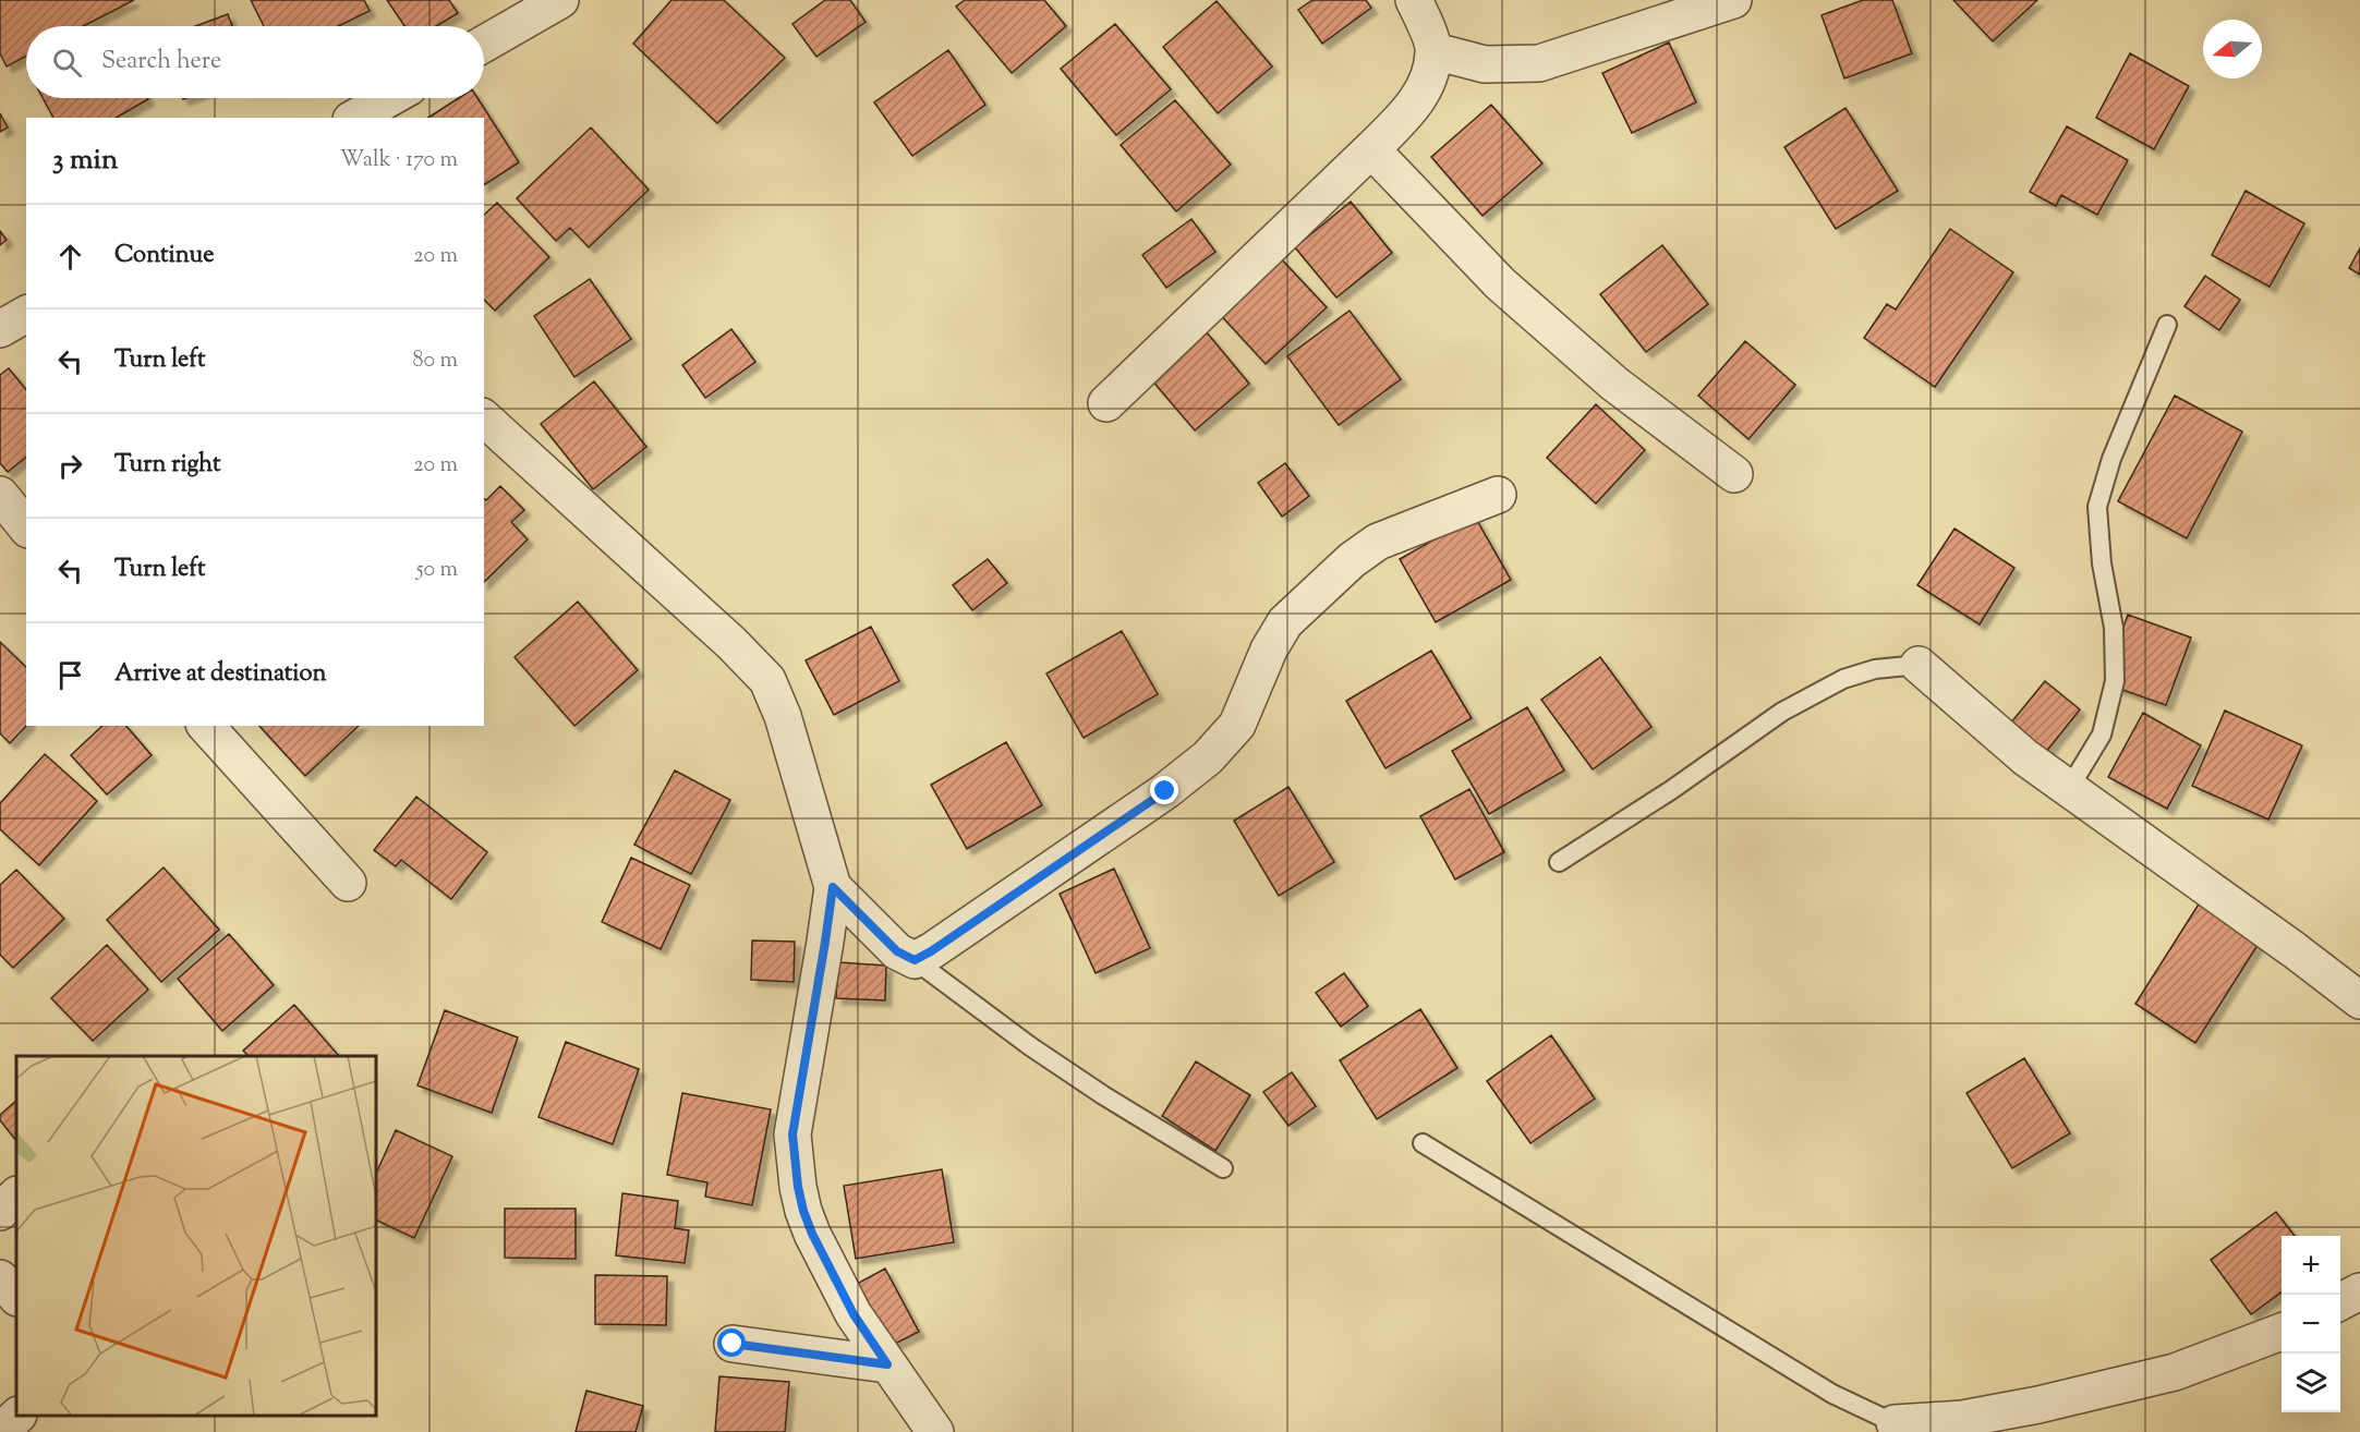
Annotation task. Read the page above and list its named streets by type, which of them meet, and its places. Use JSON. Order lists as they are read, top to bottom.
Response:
{
  "north": "left",
  "page": {
    "search": "Search here",
    "heading": ["3 min", "Walk · 170 m"],
    "list": [
      ["Continue", "20 m"],
      ["Turn left", "80 m"],
      ["Turn right", "20 m"],
      ["Turn left", "50 m"],
      "Arrive at destination"
    ],
    "map_buttons": ["+", "−"]
  }
}
